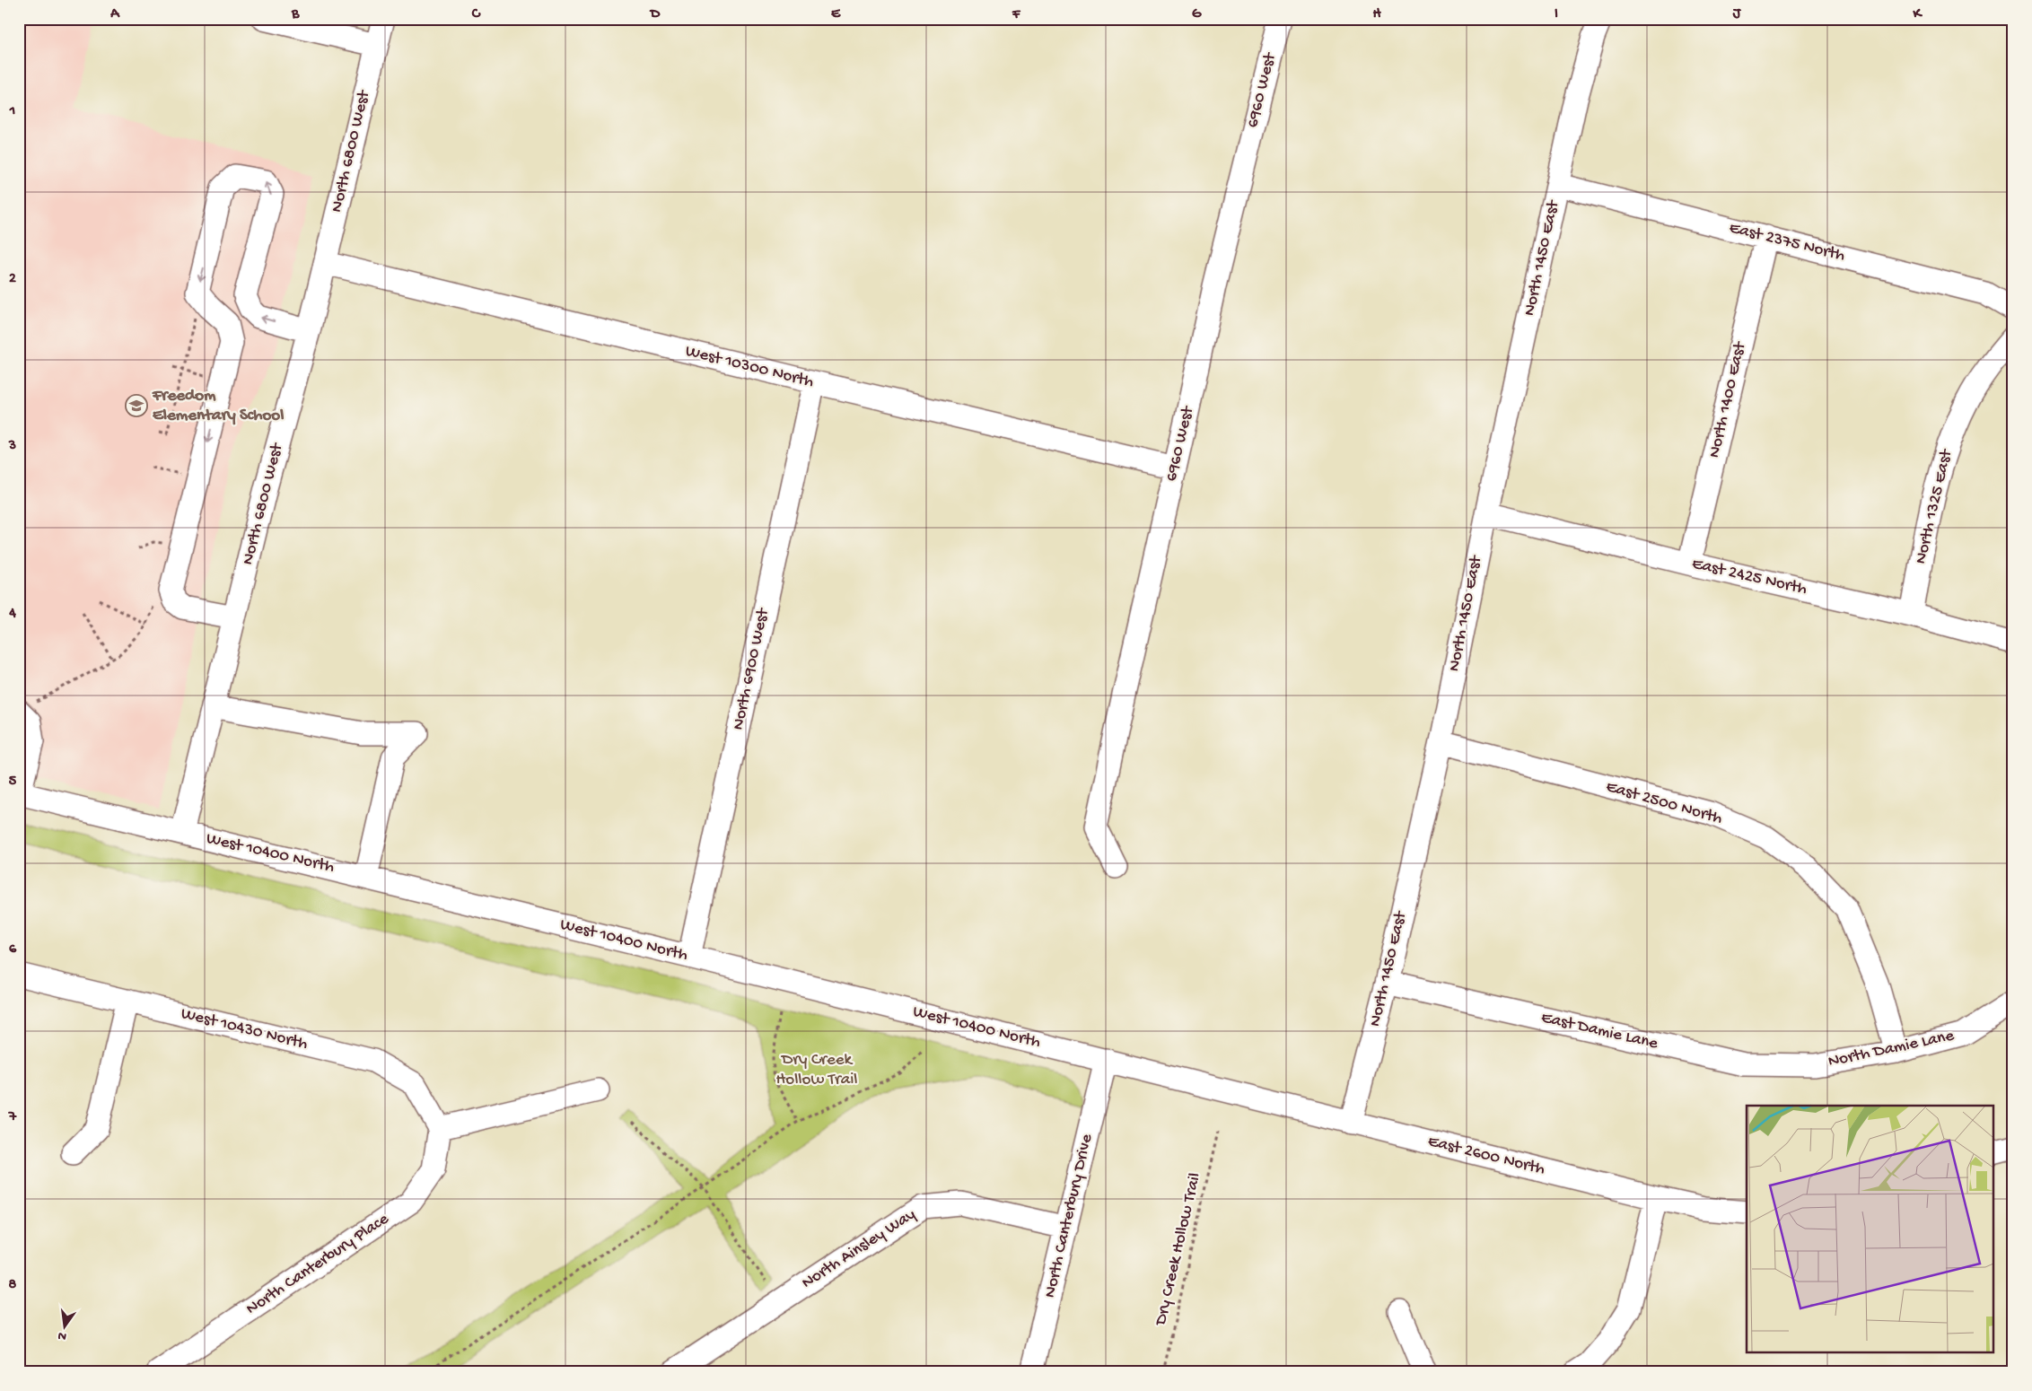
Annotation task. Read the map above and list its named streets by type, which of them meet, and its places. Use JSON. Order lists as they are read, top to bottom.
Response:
{
  "streets": {
    "street": [
      "6960 West",
      "North 6800 West",
      "East 2375 North",
      "North 1450 East",
      "West 10300 North",
      "North 1400 East",
      "North 1325 East",
      "East 2425 North",
      "North 6900 West",
      "East 2500 North",
      "West 10400 North",
      "West 10430 North",
      "East Damie Lane",
      "North Damie Lane",
      "East 2600 North",
      "North Canterbury Drive",
      "North Ainsley Way",
      "North Canterbury Place"
    ],
    "path": ["Dry Creek Hollow Trail"]
  },
  "crossings": [
    ["6960 West", "West 10300 North"],
    ["North 6800 West", "West 10300 North"],
    ["North 6800 West", "West 10400 North"],
    ["East 2375 North", "North 1450 East"],
    ["East 2375 North", "North 1400 East"],
    ["North 1450 East", "East 2425 North"],
    ["North 1450 East", "East 2500 North"],
    ["North 1450 East", "East Damie Lane"],
    ["North 1450 East", "East 2600 North"],
    ["West 10300 North", "North 6900 West"],
    ["North 1400 East", "East 2425 North"],
    ["North 1325 East", "East 2425 North"],
    ["North 6900 West", "West 10400 North"],
    ["East 2500 North", "North Damie Lane"],
    ["West 10400 North", "East 2600 North"],
    ["West 10400 North", "North Canterbury Drive"],
    ["West 10430 North", "North Canterbury Place"],
    ["East Damie Lane", "North Damie Lane"],
    ["North Canterbury Drive", "North Ainsley Way"]
  ],
  "parks": ["Dry Creek Hollow Trail"],
  "places": {
    "school or university": ["Freedom Elementary School"]
  },
  "north": "bottom",
  "grid": {
    "columns": [
      "A",
      "B",
      "C",
      "D",
      "E",
      "F",
      "G",
      "H",
      "I",
      "J",
      "K"
    ],
    "rows": [
      "1",
      "2",
      "3",
      "4",
      "5",
      "6",
      "7",
      "8"
    ]
  }
}
